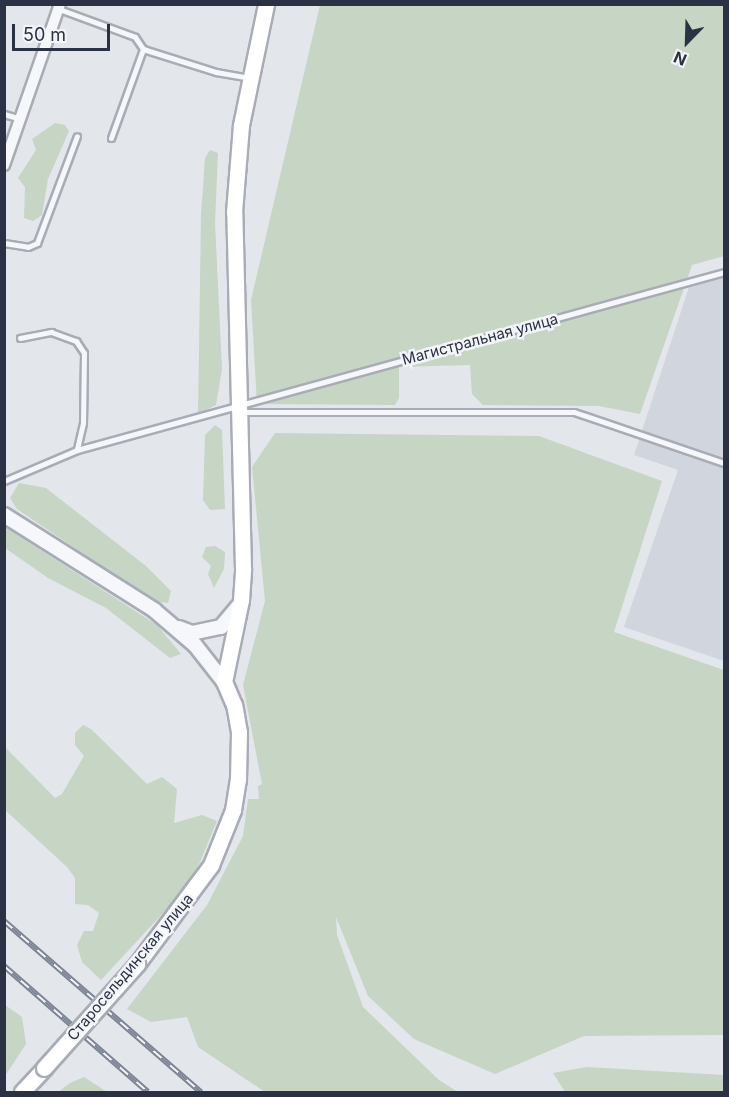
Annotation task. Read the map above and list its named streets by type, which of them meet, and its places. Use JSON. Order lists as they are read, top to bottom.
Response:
{
  "streets": {
    "main road": ["Старосельдинская улица"],
    "lane": ["Магистральная улица"]
  },
  "scale_bar": "50 m",
  "north": "bottom left"
}
